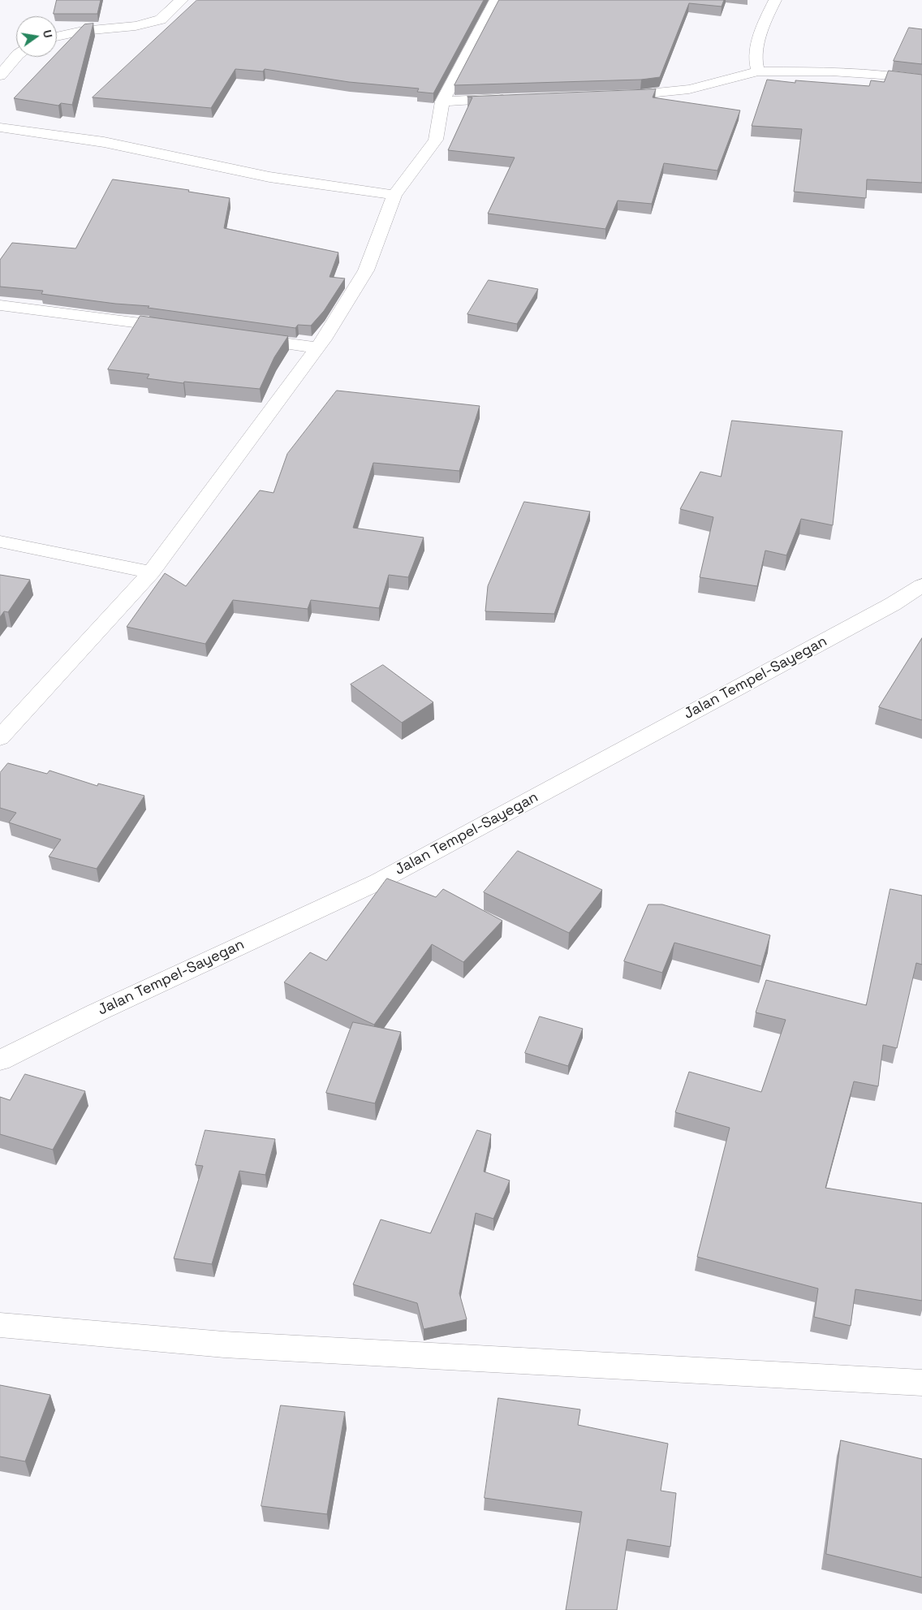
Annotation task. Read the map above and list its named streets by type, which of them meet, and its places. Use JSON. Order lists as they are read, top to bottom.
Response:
{
  "streets": {
    "street": ["Jalan Tempel-Sayegan"]
  },
  "north": "right"
}
